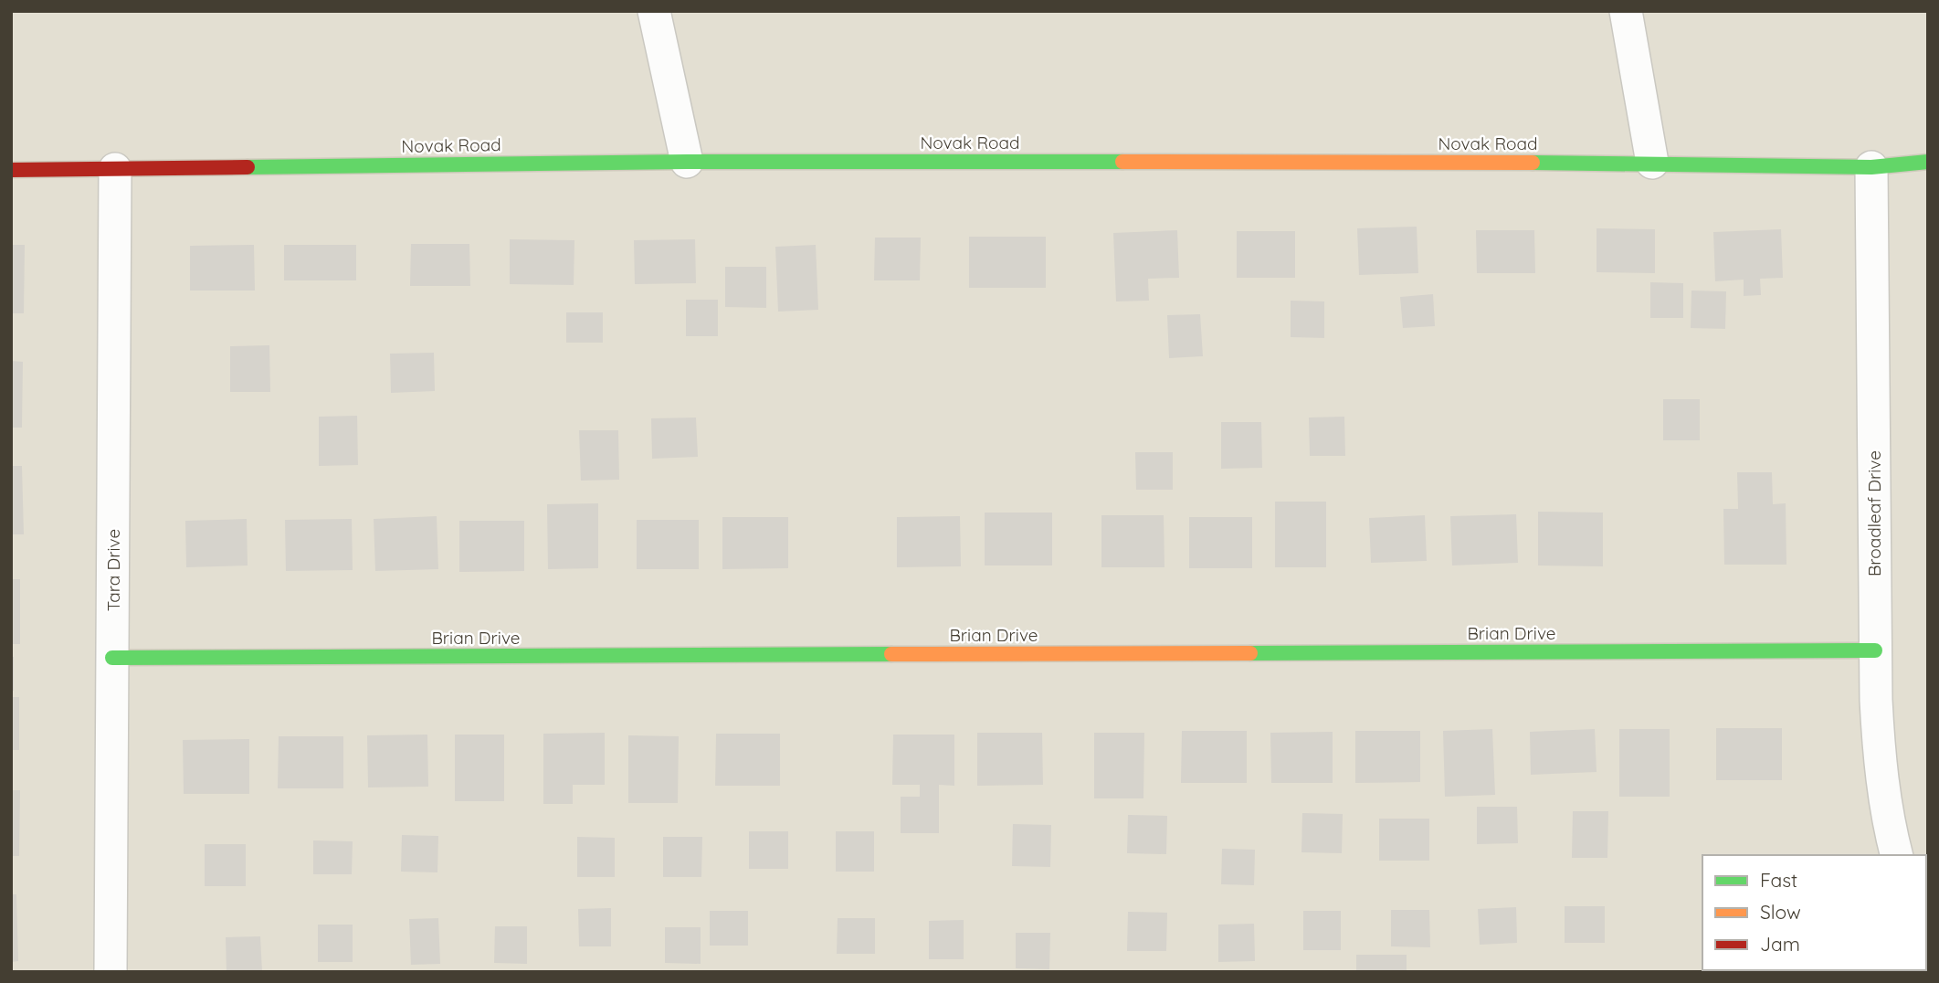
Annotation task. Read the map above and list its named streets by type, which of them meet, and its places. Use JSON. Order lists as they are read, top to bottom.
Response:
{
  "streets": {
    "street": [
      "Novak Road",
      "Broadleaf Drive",
      "Tara Drive",
      "Brian Drive"
    ]
  },
  "crossings": [
    ["Novak Road", "Broadleaf Drive"],
    ["Novak Road", "Tara Drive"],
    ["Broadleaf Drive", "Brian Drive"],
    ["Tara Drive", "Brian Drive"]
  ],
  "legend": ["Fast", "Slow", "Jam"]
}
